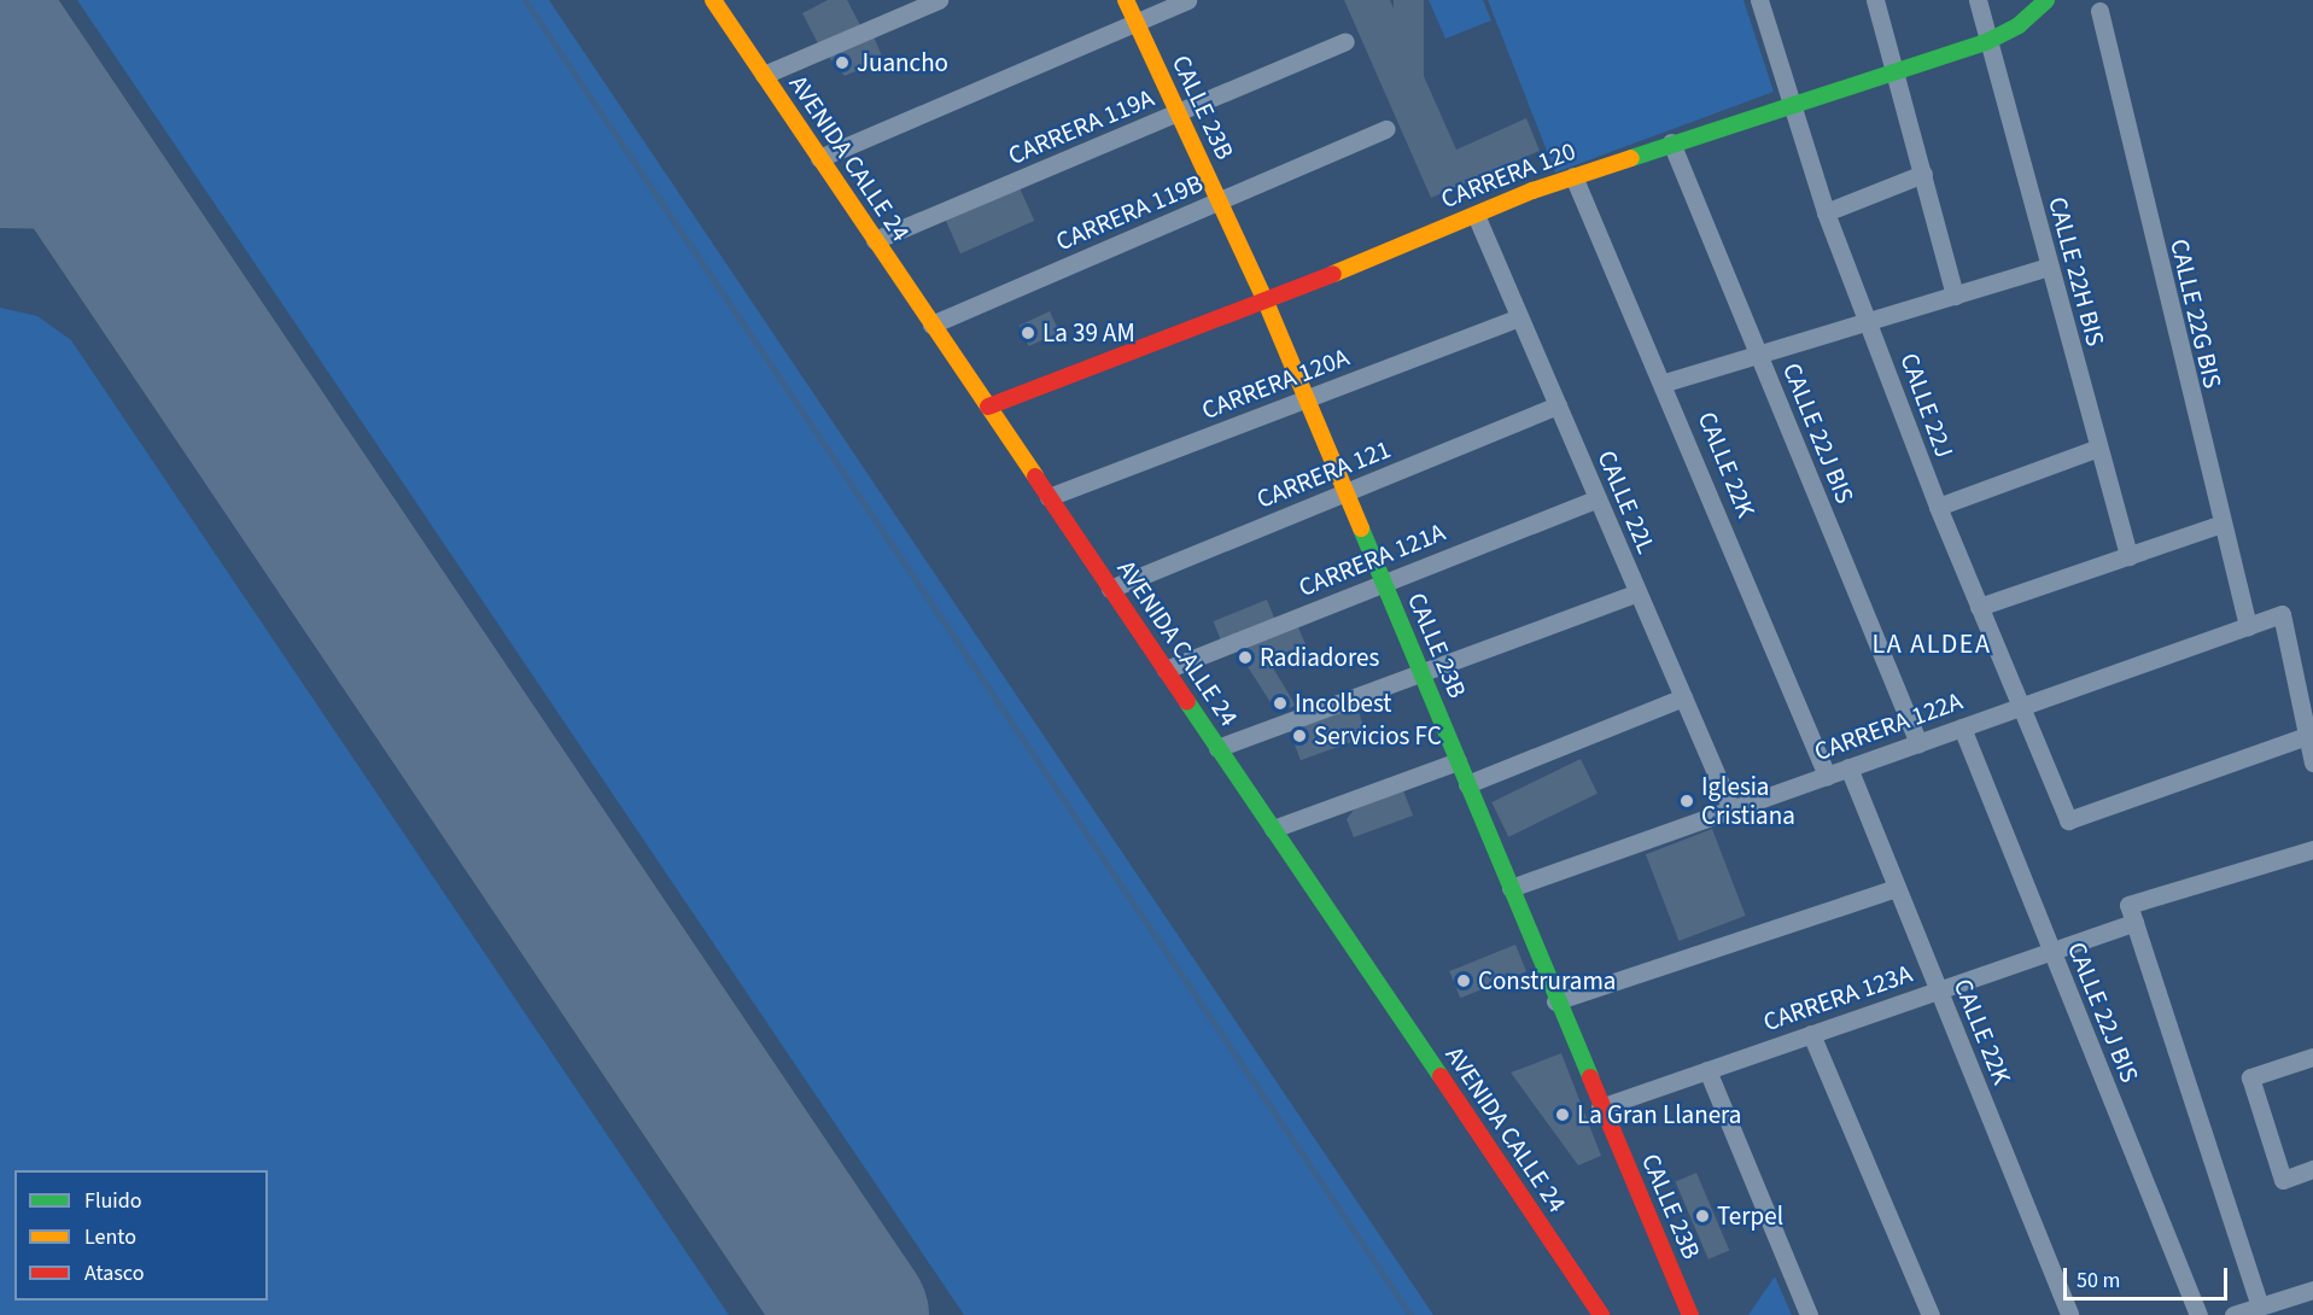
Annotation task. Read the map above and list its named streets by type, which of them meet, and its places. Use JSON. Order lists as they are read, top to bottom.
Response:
{
  "streets": {
    "street": [
      "CALLE 23B",
      "CARRERA 119A",
      "AVENIDA CALLE 24",
      "CARRERA 120",
      "CARRERA 119B",
      "CALLE 22H BIS",
      "CALLE 22G BIS",
      "CARRERA 120A",
      "CALLE 22J",
      "CALLE 22J BIS",
      "CALLE 22K",
      "CARRERA 121",
      "CALLE 22L",
      "CARRERA 121A",
      "CARRERA 122A",
      "CARRERA 123A"
    ]
  },
  "crossings": [
    ["CALLE 23B", "CARRERA 119A"],
    ["CALLE 23B", "CARRERA 120"],
    ["CALLE 23B", "CARRERA 119B"],
    ["CALLE 23B", "CARRERA 120A"],
    ["CALLE 23B", "CARRERA 121"],
    ["CALLE 23B", "CARRERA 121A"],
    ["CALLE 23B", "CARRERA 122A"],
    ["CALLE 23B", "CARRERA 123A"],
    ["CARRERA 119A", "AVENIDA CALLE 24"],
    ["AVENIDA CALLE 24", "CARRERA 120"],
    ["AVENIDA CALLE 24", "CARRERA 119B"],
    ["AVENIDA CALLE 24", "CARRERA 120A"],
    ["AVENIDA CALLE 24", "CARRERA 121"],
    ["AVENIDA CALLE 24", "CARRERA 121A"],
    ["CARRERA 120", "CALLE 22H BIS"],
    ["CARRERA 120", "CALLE 22J"],
    ["CARRERA 120", "CALLE 22J BIS"],
    ["CARRERA 120", "CALLE 22K"],
    ["CARRERA 120", "CALLE 22L"],
    ["CALLE 22G BIS", "CARRERA 122A"],
    ["CARRERA 120A", "CALLE 22L"],
    ["CALLE 22J", "CARRERA 122A"],
    ["CALLE 22J BIS", "CARRERA 122A"],
    ["CALLE 22J BIS", "CARRERA 123A"],
    ["CALLE 22K", "CARRERA 122A"],
    ["CALLE 22K", "CARRERA 123A"],
    ["CARRERA 121", "CALLE 22L"],
    ["CALLE 22L", "CARRERA 121A"],
    ["CALLE 22L", "CARRERA 122A"]
  ],
  "districts": ["LA ALDEA"],
  "places": [
    "Juancho",
    "La 39 AM",
    "Radiadores",
    "Incolbest",
    "Servicios FC",
    "Iglesia Cristiana",
    "Construrama",
    "La Gran Llanera",
    "Terpel"
  ],
  "legend": ["Fluido", "Lento", "Atasco"],
  "scale_bar": "50 m"
}
